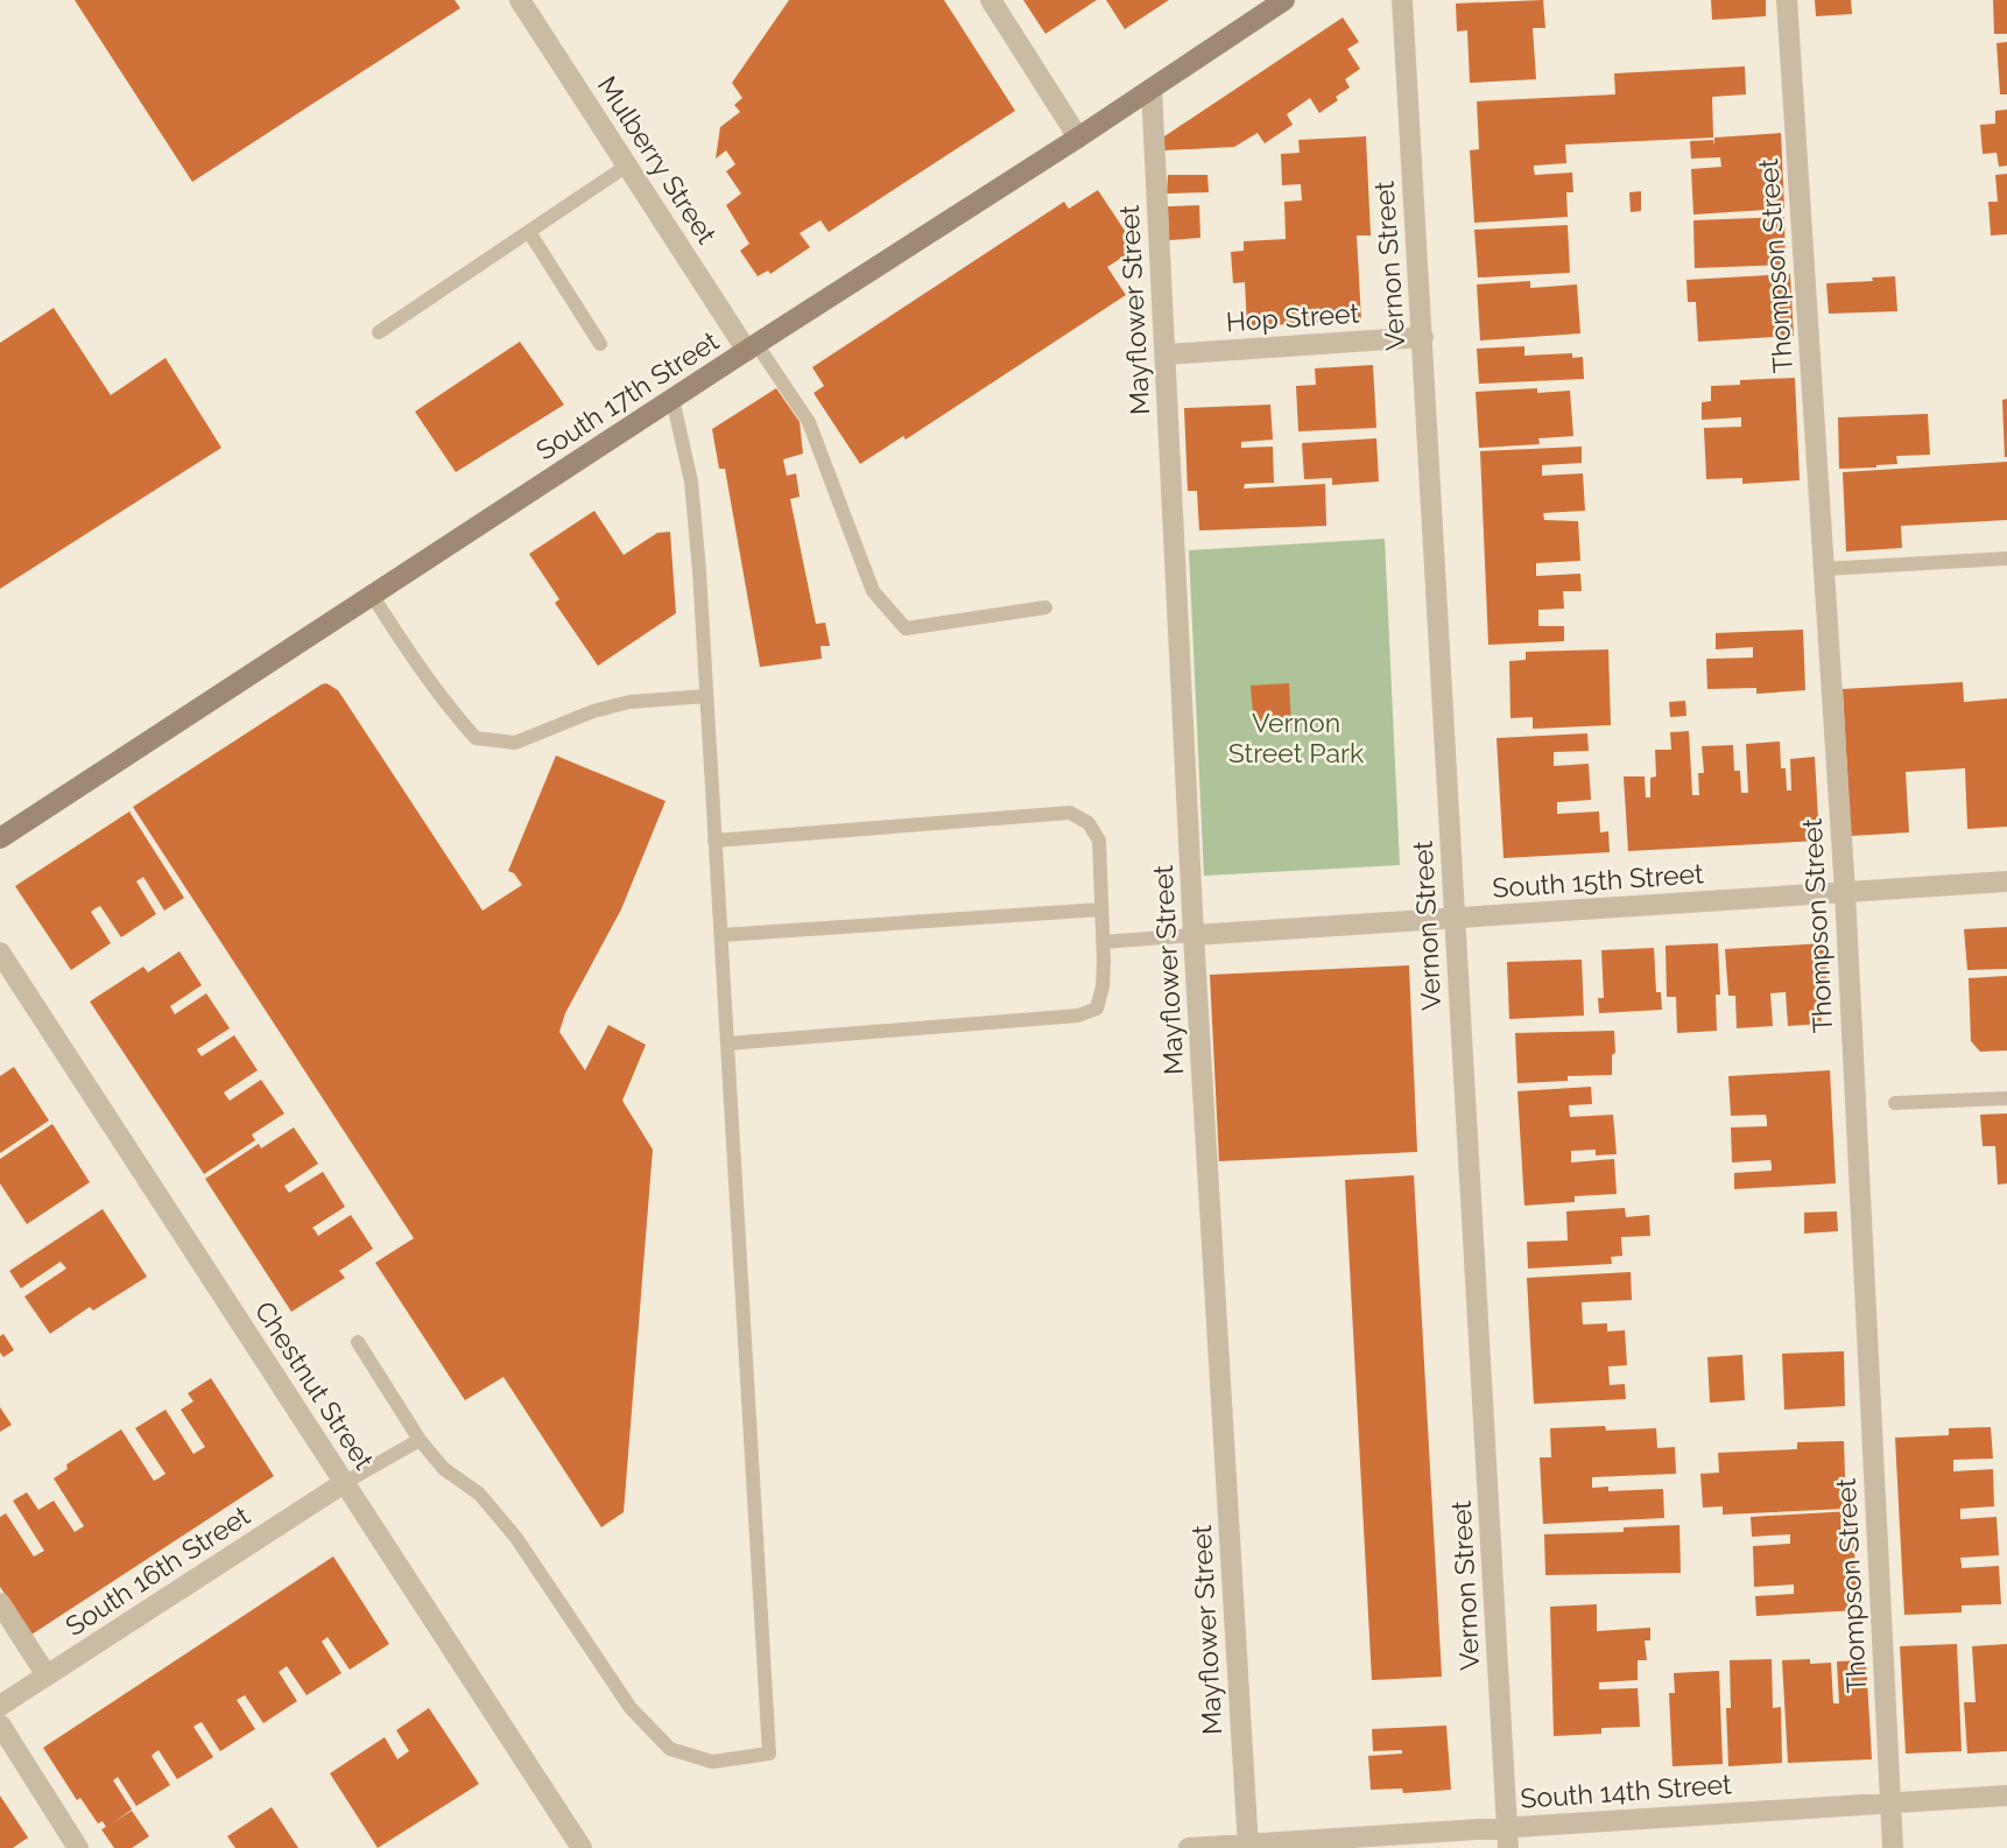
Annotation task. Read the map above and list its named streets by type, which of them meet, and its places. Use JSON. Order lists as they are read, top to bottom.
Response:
{
  "streets": {
    "main road": ["South 17th Street"],
    "street": [
      "Mulberry Street",
      "Vernon Street",
      "Thompson Street",
      "Mayflower Street",
      "Hop Street",
      "South 15th Street",
      "Chestnut Street",
      "South 16th Street",
      "South 14th Street"
    ]
  },
  "crossings": [
    ["Mulberry Street", "South 17th Street"],
    ["Vernon Street", "Hop Street"],
    ["Vernon Street", "South 15th Street"],
    ["Vernon Street", "South 14th Street"],
    ["Thompson Street", "South 15th Street"],
    ["Thompson Street", "South 14th Street"],
    ["Mayflower Street", "Hop Street"],
    ["Mayflower Street", "South 17th Street"],
    ["Mayflower Street", "South 15th Street"],
    ["Mayflower Street", "South 14th Street"],
    ["Chestnut Street", "South 16th Street"]
  ],
  "parks": ["Vernon Street Park"]
}
